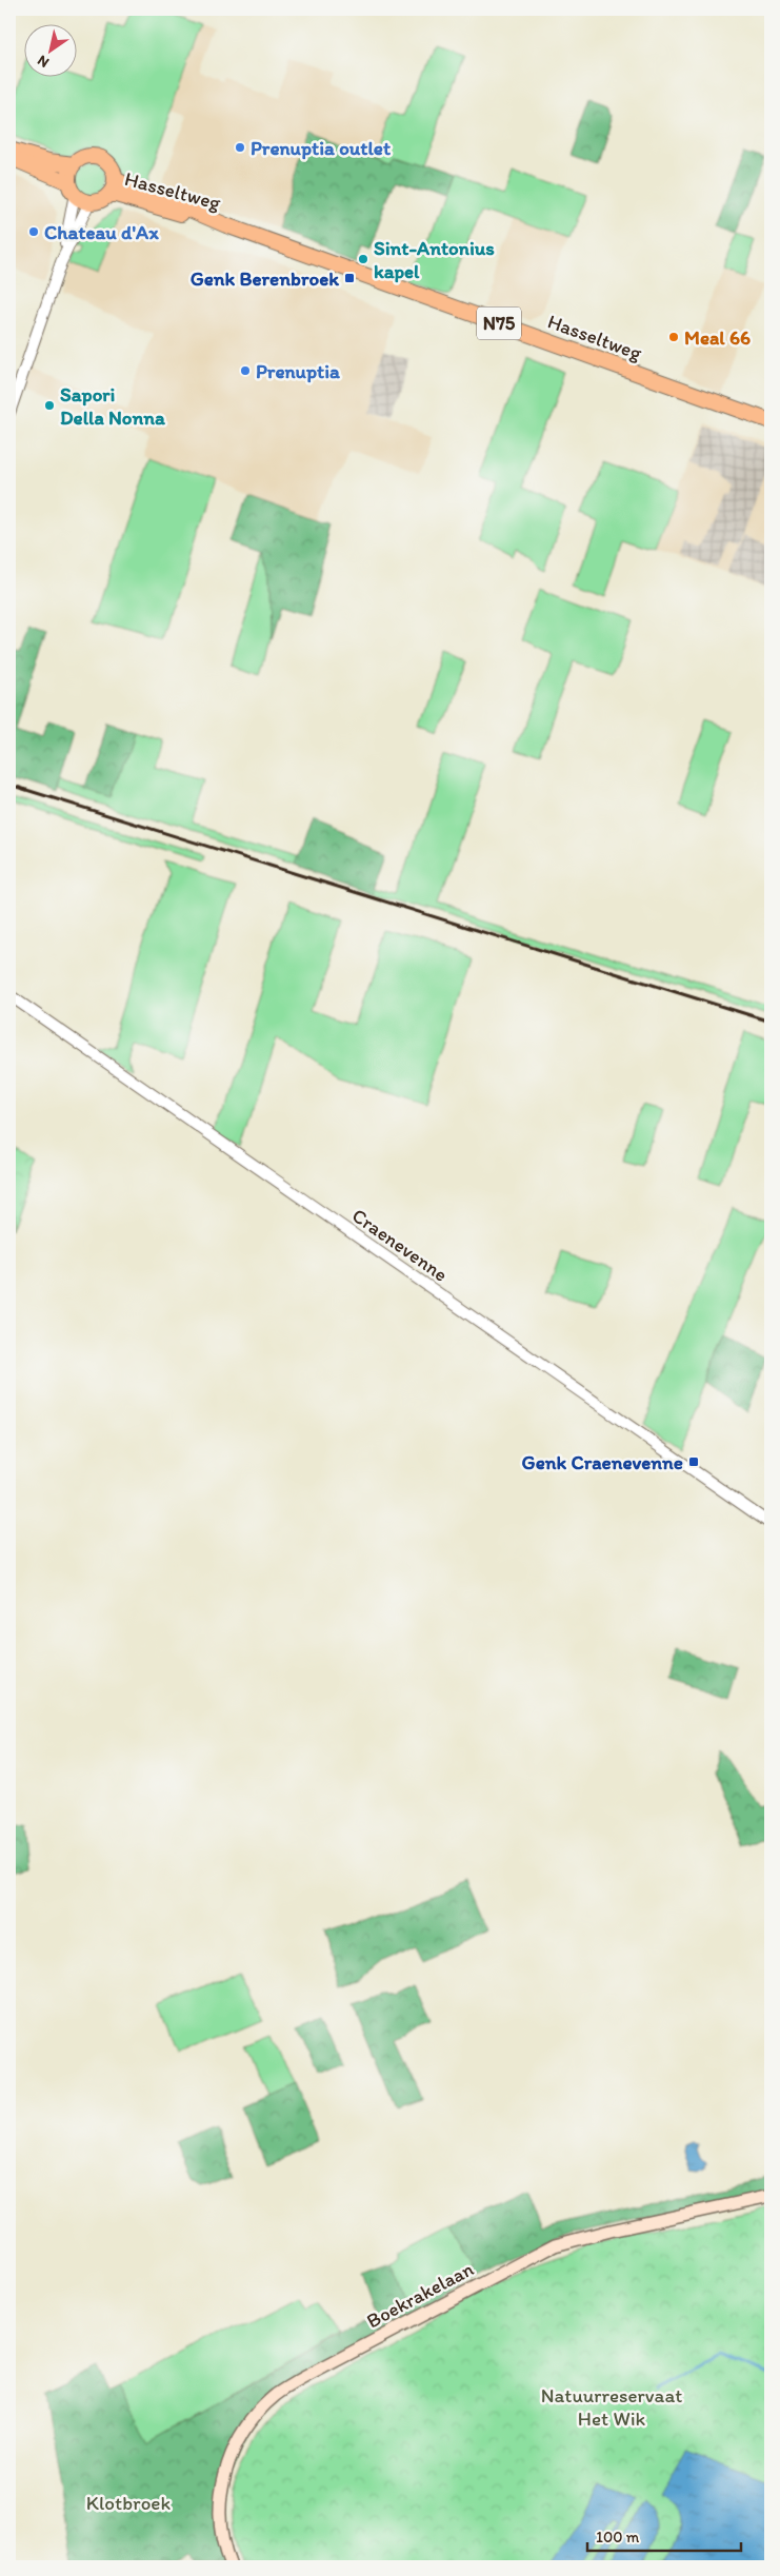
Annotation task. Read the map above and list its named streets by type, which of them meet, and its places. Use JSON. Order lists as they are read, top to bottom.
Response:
{
  "streets": {
    "main road": ["Hasseltweg", "N75", "Boekrakelaan"],
    "street": ["Craenevenne"]
  },
  "parks": ["Natuurreservaat Het Wik", "Klotbroek"],
  "places": {
    "other": [
      "Prenuptia outlet",
      "Chateau d'Ax",
      "Sint-Antonius kapel",
      "Meal 66",
      "Prenuptia",
      "Sapori Della Nonna"
    ],
    "transit": ["Genk Berenbroek", "Genk Craenevenne"]
  },
  "scale_bar": "100 m",
  "north": "bottom left"
}
